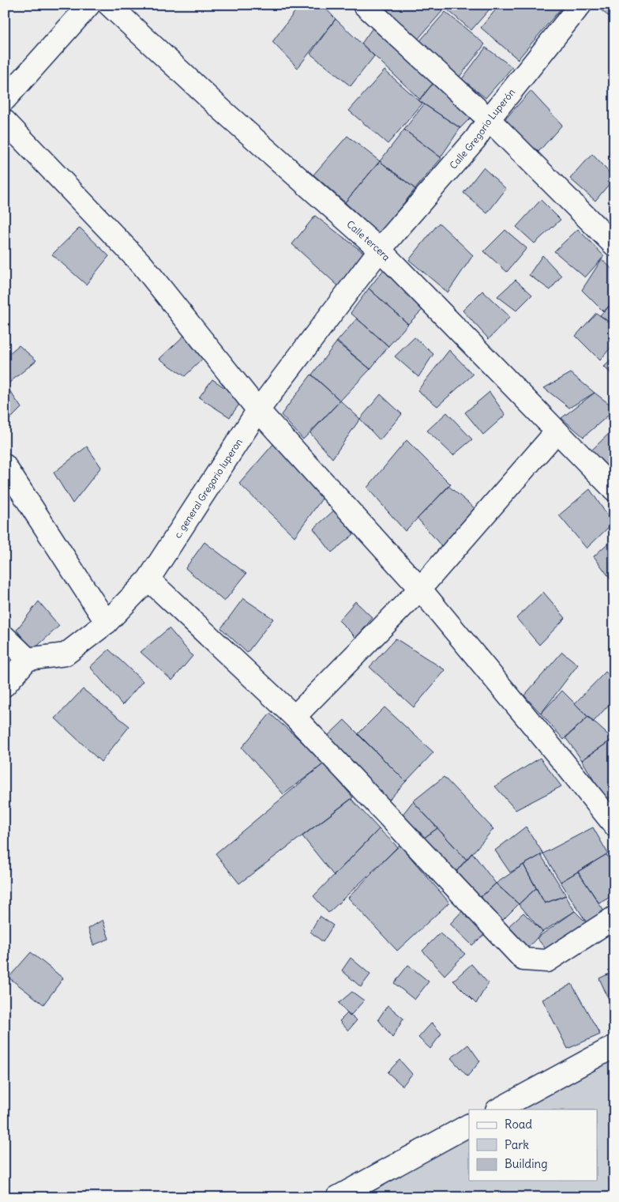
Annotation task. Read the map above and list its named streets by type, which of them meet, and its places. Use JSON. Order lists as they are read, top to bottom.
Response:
{
  "streets": {
    "street": ["Calle Gregorio Luperón", "Calle tercera", "c. general Gregorio luperon"]
  },
  "crossings": [
    ["Calle Gregorio Luperón", "Calle tercera"],
    ["Calle Gregorio Luperón", "c. general Gregorio luperon"],
    ["Calle tercera", "c. general Gregorio luperon"]
  ],
  "legend": ["Road", "Park", "Building"]
}
